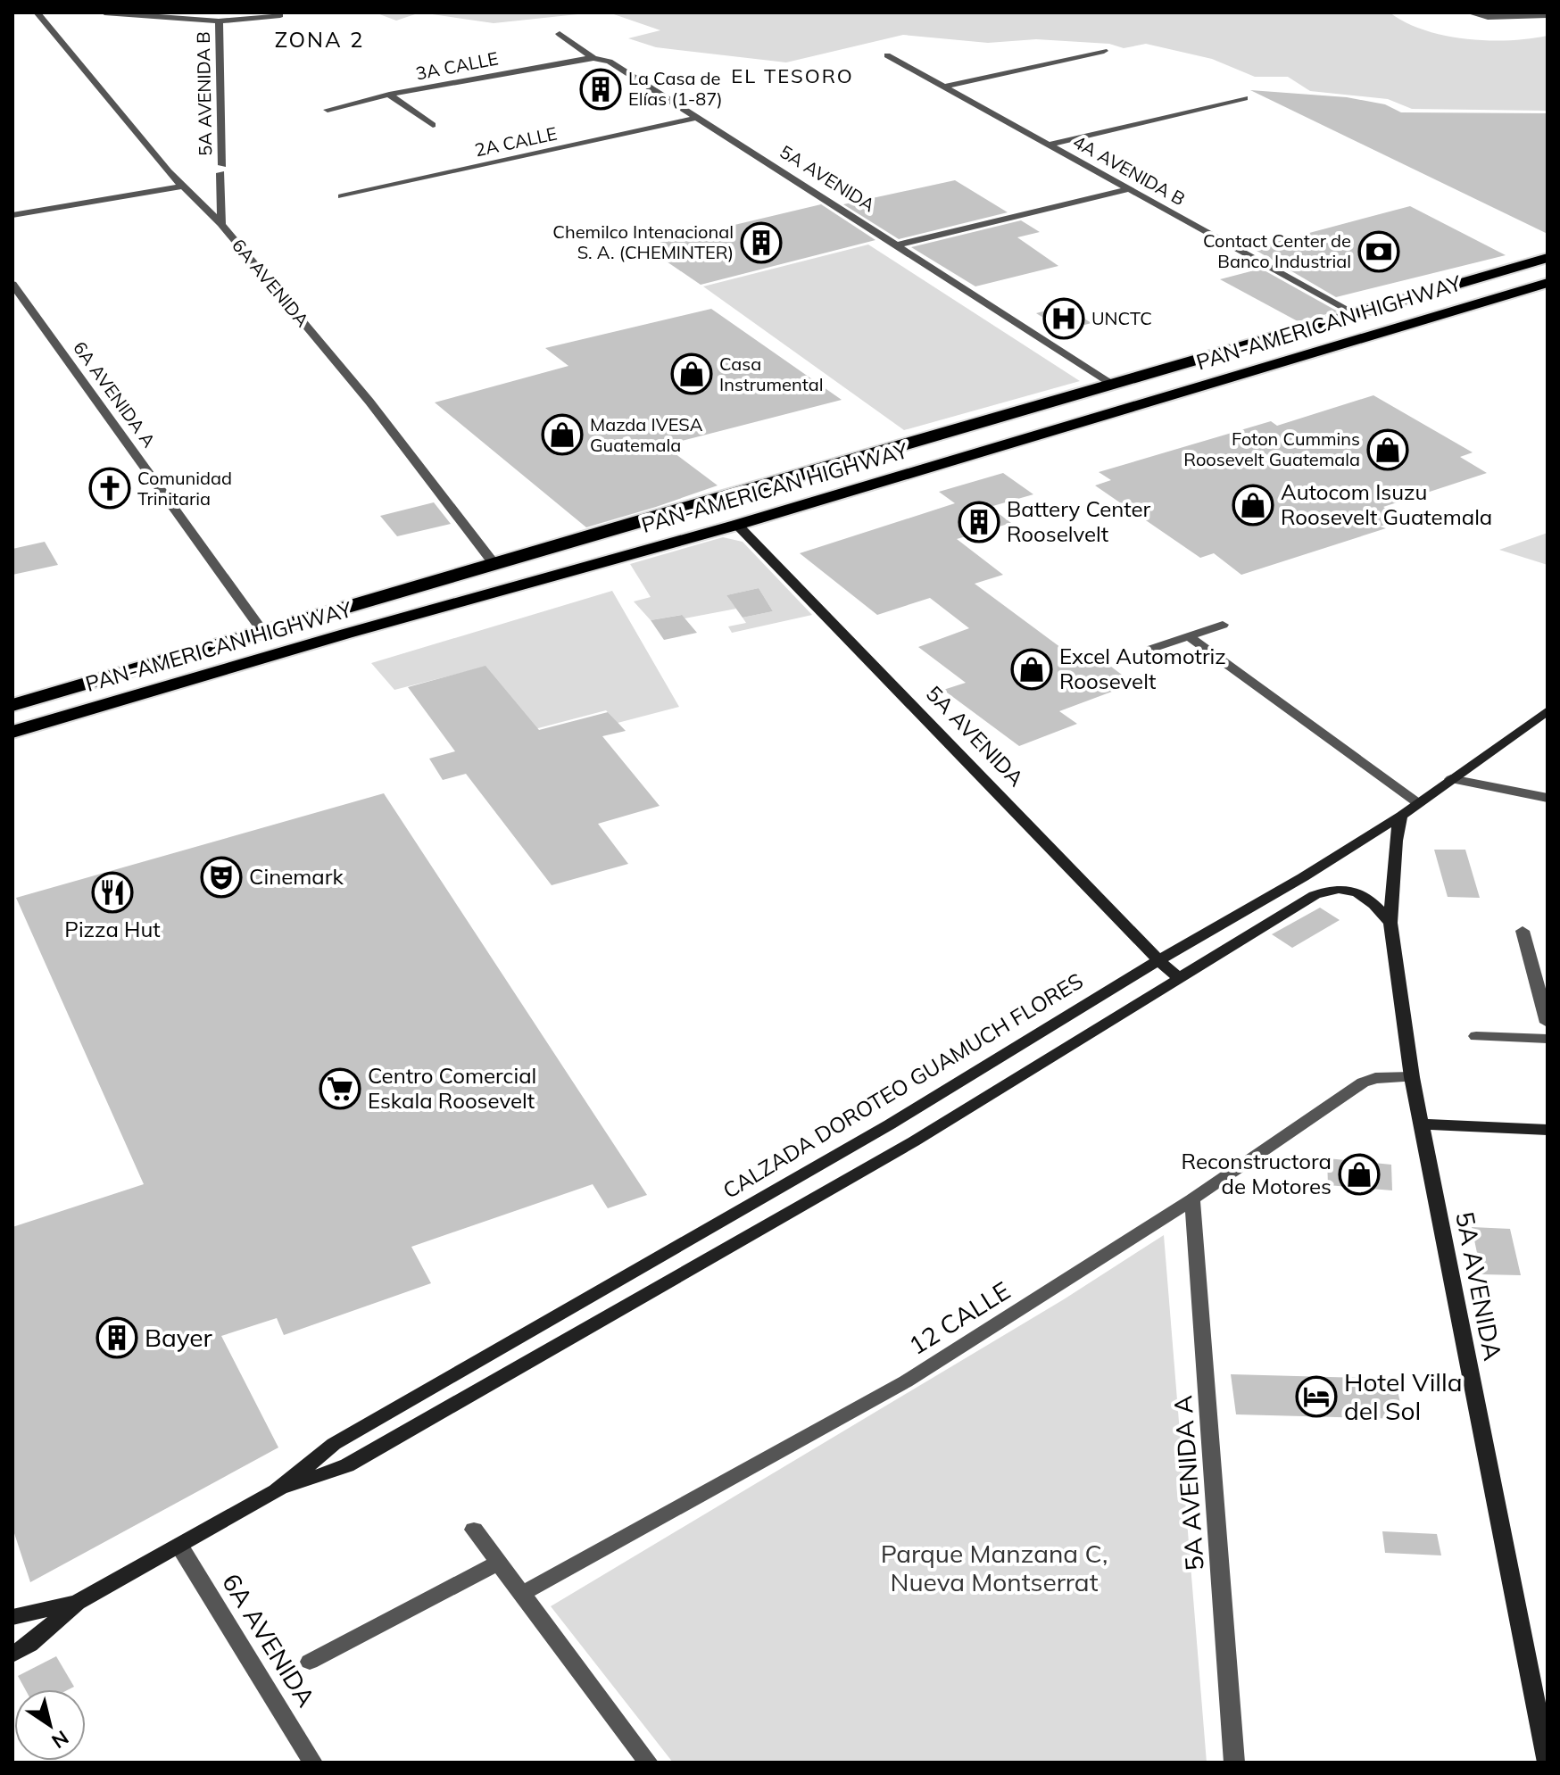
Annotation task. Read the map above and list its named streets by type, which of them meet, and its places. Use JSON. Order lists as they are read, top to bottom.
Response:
{
  "streets": {
    "highway": ["PAN-AMERICAN HIGHWAY"],
    "main road": ["5A AVENIDA", "CALZADA DOROTEO GUAMUCH FLORES"],
    "street": [
      "3A CALLE",
      "5A AVENIDA B",
      "2A CALLE",
      "4A AVENIDA B",
      "6A AVENIDA",
      "6A AVENIDA A",
      "12 CALLE",
      "5A AVENIDA A"
    ]
  },
  "crossings": [
    ["3A CALLE", "5A AVENIDA"],
    ["5A AVENIDA B", "6A AVENIDA"],
    ["2A CALLE", "5A AVENIDA"],
    ["4A AVENIDA B", "PAN-AMERICAN HIGHWAY"],
    ["5A AVENIDA", "PAN-AMERICAN HIGHWAY"],
    ["5A AVENIDA", "CALZADA DOROTEO GUAMUCH FLORES"],
    ["5A AVENIDA", "12 CALLE"],
    ["6A AVENIDA", "PAN-AMERICAN HIGHWAY"],
    ["6A AVENIDA", "CALZADA DOROTEO GUAMUCH FLORES"],
    ["PAN-AMERICAN HIGHWAY", "6A AVENIDA A"],
    ["12 CALLE", "5A AVENIDA A"]
  ],
  "districts": ["ZONA 2", "EL TESORO"],
  "parks": ["Parque Manzana C, Nueva Montserrat"],
  "places": {
    "building": [
      "La Casa de Elías (1-87)",
      "Chemilco Intenacional S. A. (CHEMINTER)",
      "Battery Center Rooselvelt",
      "Bayer"
    ],
    "bank": ["Contact Center de Banco Industrial"],
    "hospital": ["UNCTC"],
    "shop": [
      "Casa Instrumental",
      "Mazda IVESA Guatemala",
      "Foton Cummins Roosevelt Guatemala",
      "Autocom Isuzu Roosevelt Guatemala",
      "Excel Automotriz Roosevelt",
      "Reconstructora de Motores"
    ],
    "church": ["Comunidad Trinitaria"],
    "theatre": ["Cinemark"],
    "restaurant": ["Pizza Hut"],
    "supermarket": ["Centro Comercial Eskala Roosevelt"],
    "hotel": ["Hotel Villa del Sol"]
  },
  "north": "bottom right"
}
